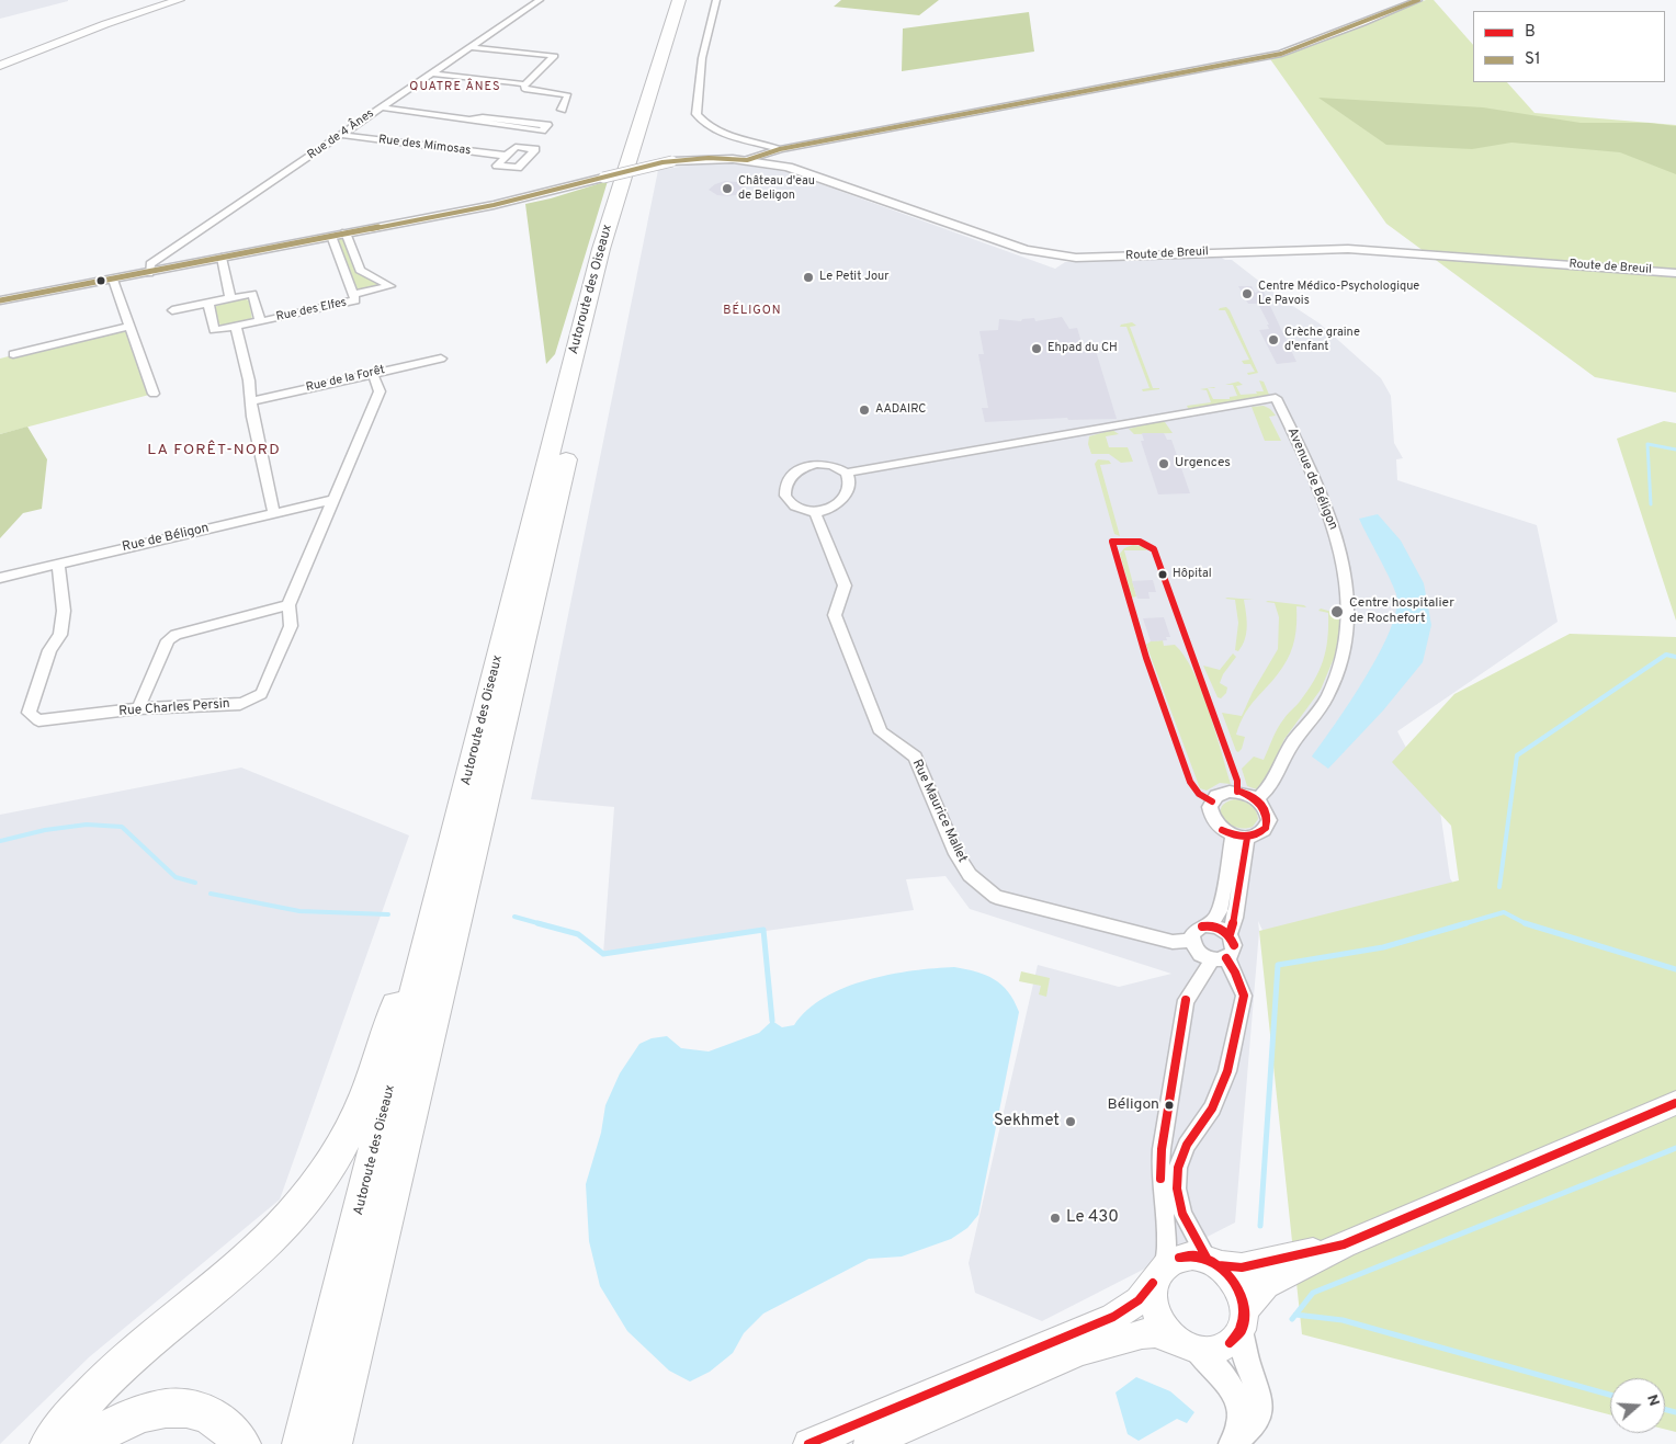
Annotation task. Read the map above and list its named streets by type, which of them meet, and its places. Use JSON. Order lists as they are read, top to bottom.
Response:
{
  "streets": {
    "highway": ["Autoroute des Oiseaux"],
    "street": [
      "Rue de 4 Ânes",
      "Rue des Mimosas",
      "Route de Breuil",
      "Rue des Elfes",
      "Rue de la Forêt",
      "Avenue de Béligon",
      "Rue de Béligon",
      "Rue Charles Persin",
      "Rue Maurice Mallet"
    ]
  },
  "crossings": [
    ["Rue de 4 Ânes", "Rue des Mimosas"],
    ["Rue de 4 Ânes", "Route de Breuil"],
    ["Rue de la Forêt", "Rue Charles Persin"],
    ["Avenue de Béligon", "Rue Maurice Mallet"],
    ["Rue de Béligon", "Rue Charles Persin"]
  ],
  "districts": ["QUATRE ÂNES", "BÉLIGON", "LA FORÊT-NORD"],
  "places": [
    "Château d'eau de Beligon",
    "Le Petit Jour",
    "Centre Médico-Psychologique Le Pavois",
    "Crèche graine d'enfant",
    "Ehpad du CH",
    "AADAIRC",
    "Urgences",
    "Hôpital",
    "Centre hospitalier de Rochefort",
    "Béligon",
    "Sekhmet",
    "Le 430"
  ],
  "lines": ["transit line S1", "transit line B"],
  "legend": ["B", "S1"],
  "north": "right"
}
